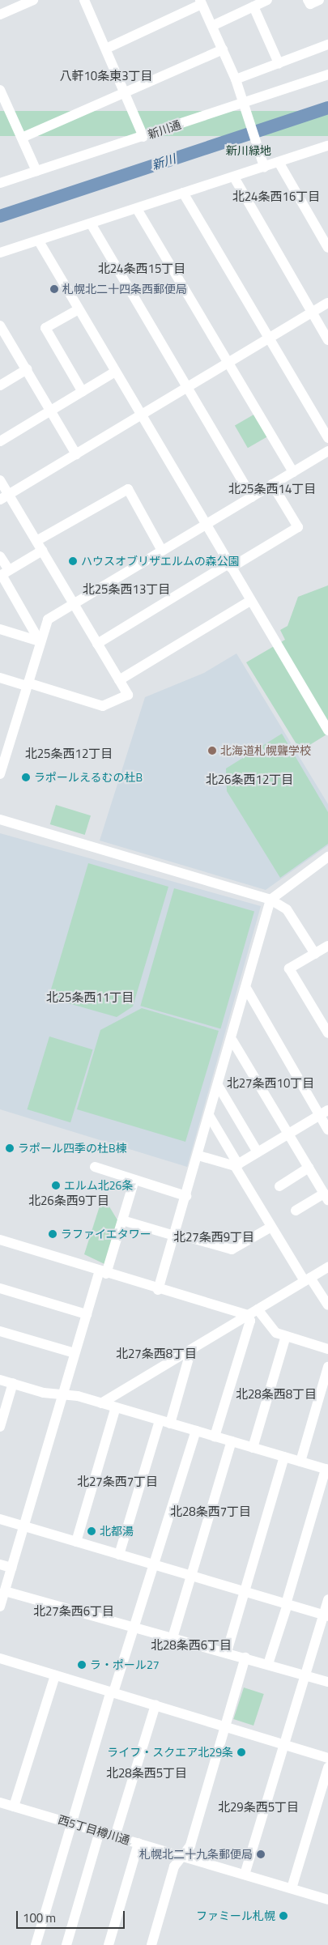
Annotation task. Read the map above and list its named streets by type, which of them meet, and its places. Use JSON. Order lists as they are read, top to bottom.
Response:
{
  "streets": {
    "street": ["新川通", "西5丁目樽川通"]
  },
  "districts": [
    "八軒10条東3丁目",
    "北24条西16丁目",
    "北24条西15丁目",
    "北25条西14丁目",
    "北25条西13丁目",
    "北25条西12丁目",
    "北26条西12丁目",
    "北25条西11丁目",
    "北27条西10丁目",
    "北26条西9丁目",
    "北27条西9丁目",
    "北27条西8丁目",
    "北28条西8丁目",
    "北27条西7丁目",
    "北28条西7丁目",
    "北27条西6丁目",
    "北28条西6丁目",
    "北28条西5丁目",
    "北29条西5丁目"
  ],
  "water": ["新川"],
  "parks": ["新川緑地"],
  "places": [
    "札幌北二十四条西郵便局",
    "ハウスオブリザエルムの森公園",
    "北海道札幌聾学校",
    "ラポールえるむの杜B",
    "ラポール四季の杜B棟",
    "エルム北26条",
    "ラファイエタワー",
    "北都湯",
    "ラ・ポール27",
    "ライフ・スクエア北29条",
    "札幌北二十九条郵便局",
    "ファミール札幌"
  ],
  "scale_bar": "100 m"
}
